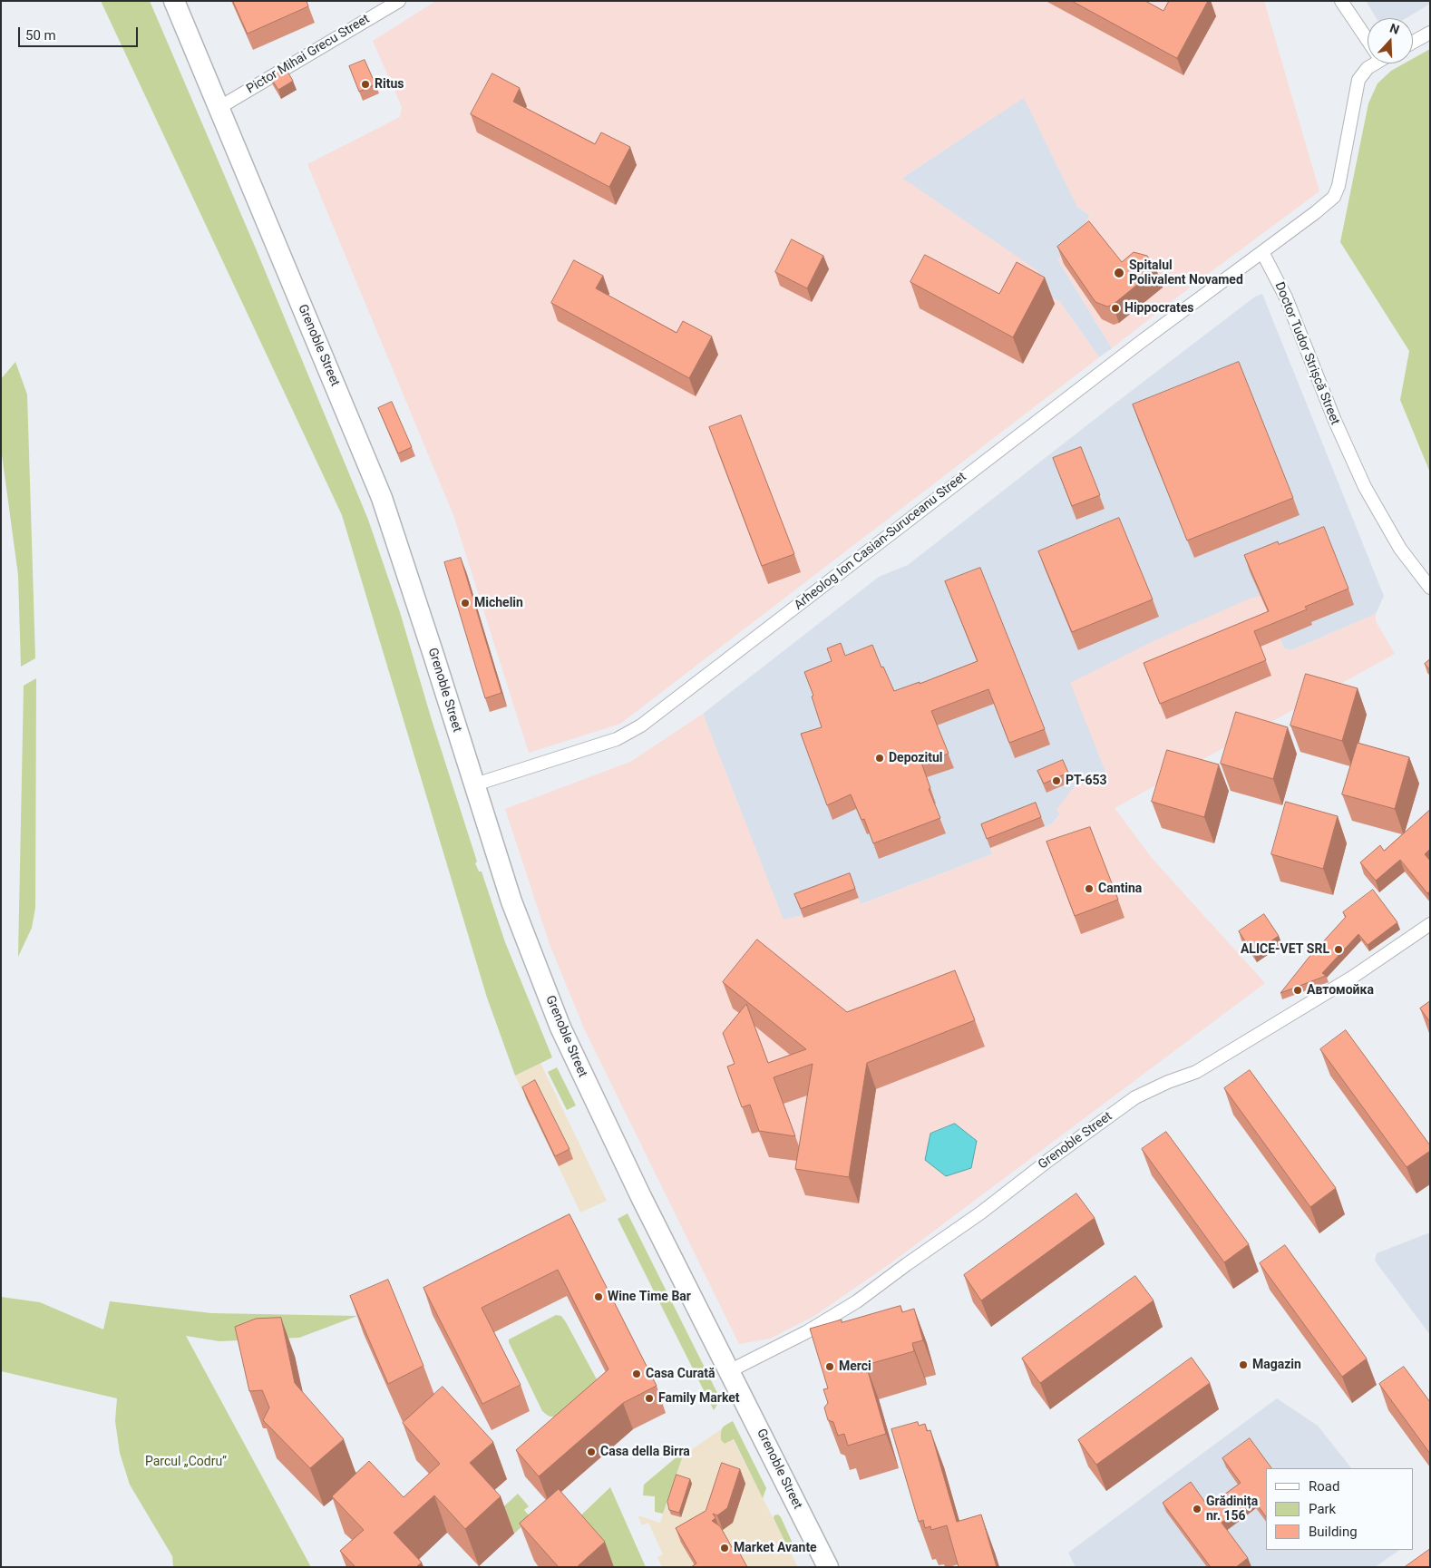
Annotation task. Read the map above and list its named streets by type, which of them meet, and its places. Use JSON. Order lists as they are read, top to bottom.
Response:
{
  "streets": {
    "main road": ["Grenoble Street"],
    "street": ["Pictor Mihai Grecu Street", "Doctor Tudor Strișcă Street", "Arheolog Ion Casian-Suruceanu Street"]
  },
  "crossings": [
    ["Pictor Mihai Grecu Street", "Grenoble Street"],
    ["Grenoble Street", "Arheolog Ion Casian-Suruceanu Street"],
    ["Doctor Tudor Strișcă Street", "Arheolog Ion Casian-Suruceanu Street"]
  ],
  "parks": ["Parcul „Codru”"],
  "places": [
    "Ritus",
    "Spitalul Polivalent Novamed",
    "Hippocrates",
    "Michelin",
    "Depozitul",
    "PT-653",
    "Cantina",
    "ALICE-VET SRL",
    "Автомойка",
    "Wine Time Bar",
    "Magazin",
    "Merci",
    "Casa Curată",
    "Family Market",
    "Casa della Birra",
    "Grădinița nr. 156",
    "Market Avante"
  ],
  "legend": ["Road", "Park", "Building"],
  "scale_bar": "50 m",
  "north": "top"
}
